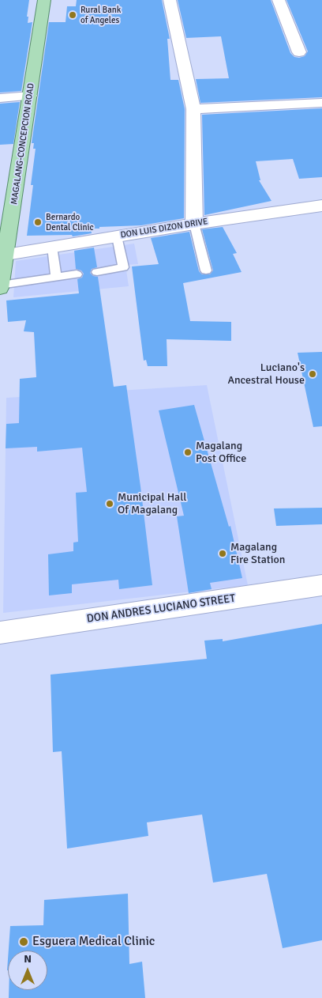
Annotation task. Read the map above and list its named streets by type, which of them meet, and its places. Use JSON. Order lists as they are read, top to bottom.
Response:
{
  "streets": {
    "main road": ["MAGALANG-CONCEPCION ROAD"],
    "street": ["DON LUIS DIZON DRIVE", "DON ANDRES LUCIANO STREET"]
  },
  "crossings": [
    ["MAGALANG-CONCEPCION ROAD", "DON LUIS DIZON DRIVE"]
  ],
  "places": [
    "Rural Bank of Angeles",
    "Bernardo Dental Clinic",
    "Luciano's Ancestral House",
    "Magalang Post Office",
    "Municipal Hall Of Magalang",
    "Magalang Fire Station",
    "Esguera Medical Clinic"
  ],
  "north": "top"
}
